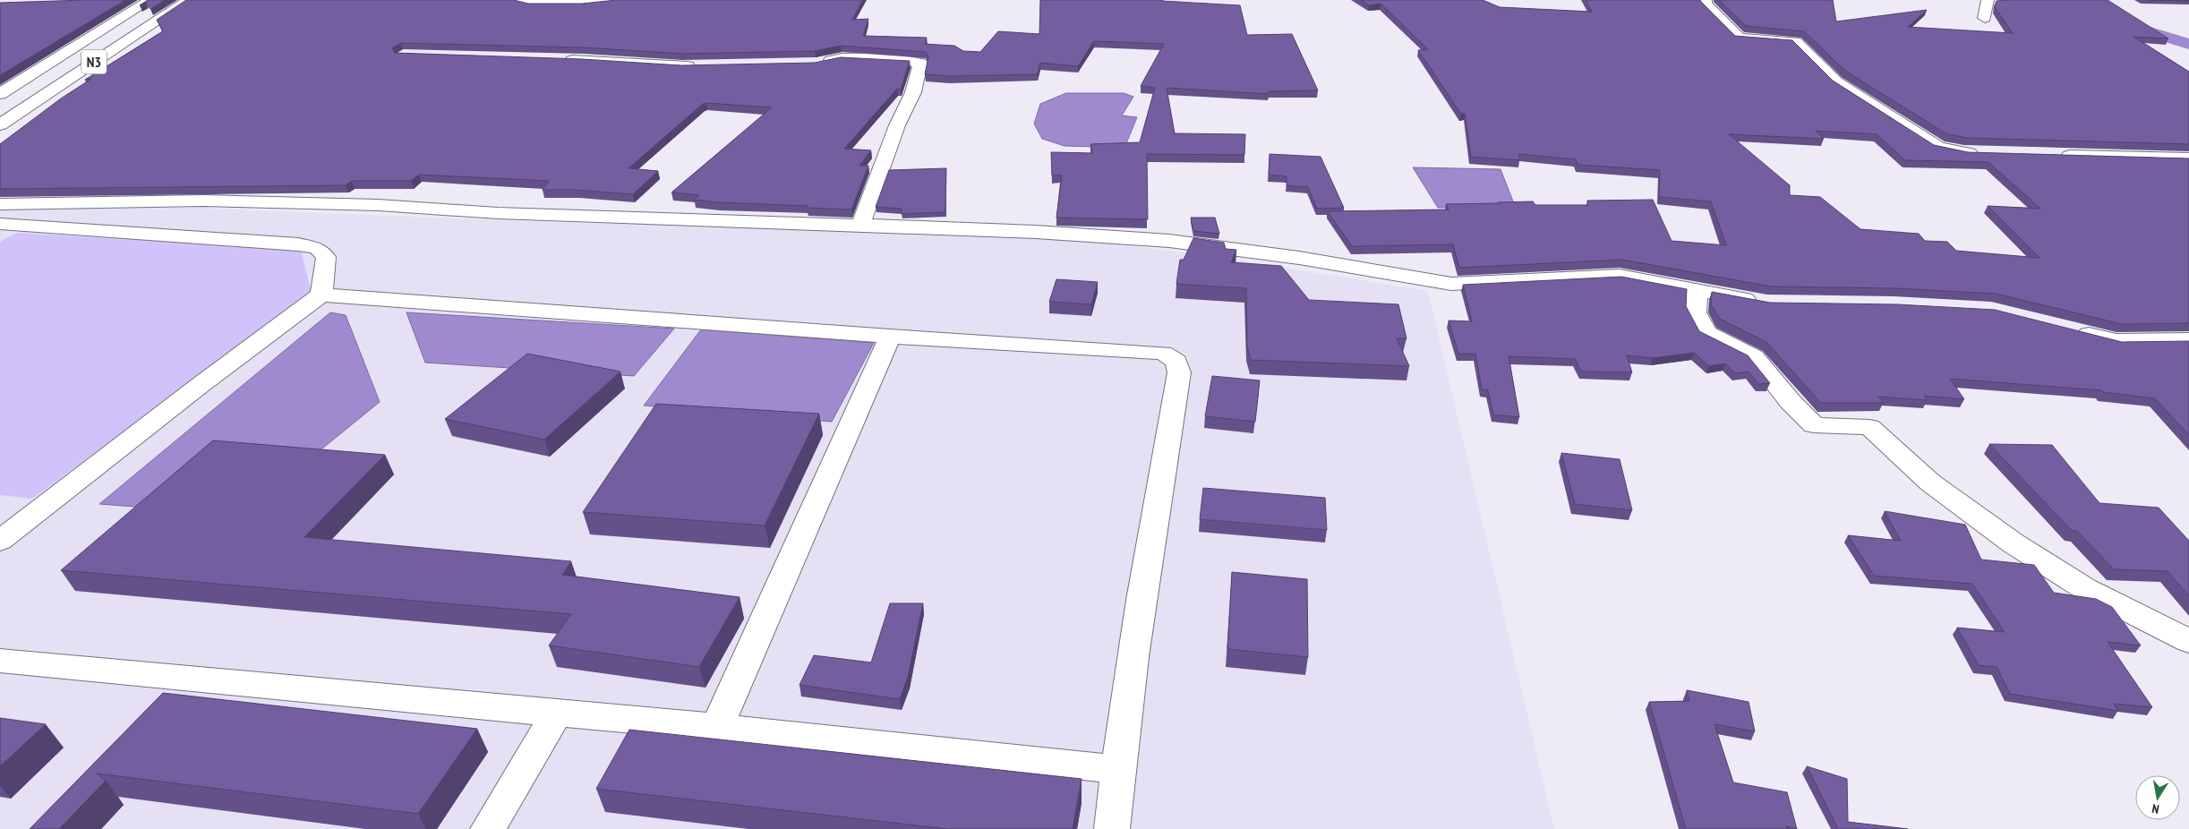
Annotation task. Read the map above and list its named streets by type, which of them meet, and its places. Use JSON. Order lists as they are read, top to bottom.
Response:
{
  "streets": {
    "main road": ["N3"]
  },
  "north": "bottom"
}
